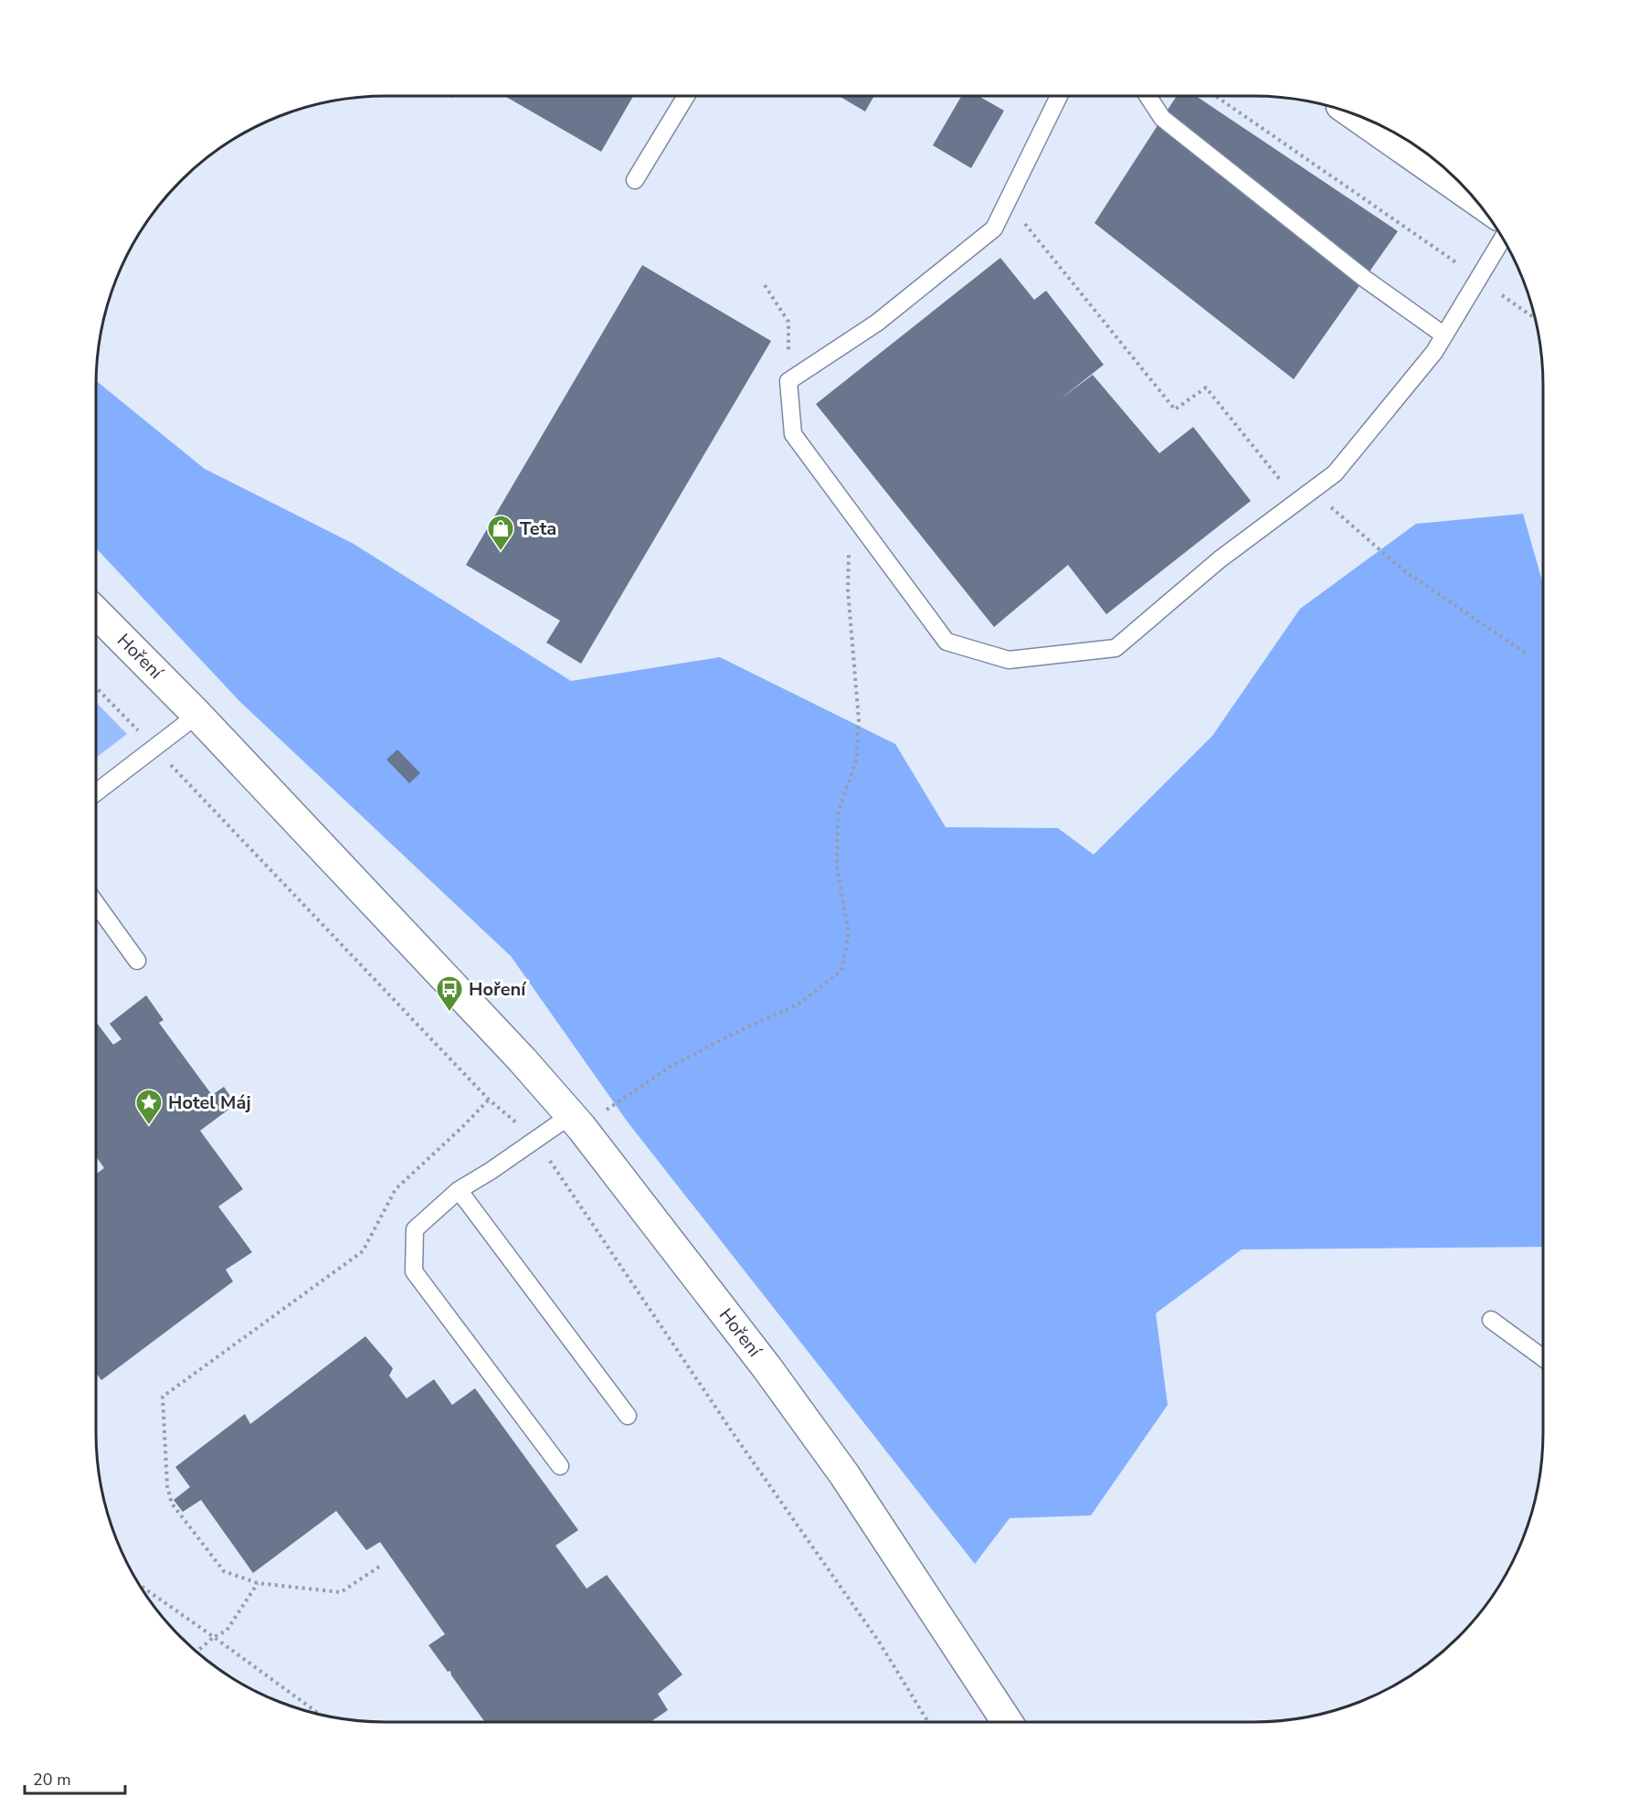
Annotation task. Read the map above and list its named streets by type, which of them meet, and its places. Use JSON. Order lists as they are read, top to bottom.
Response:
{
  "streets": {
    "main road": ["Hoření"]
  },
  "places": {
    "shop": ["Teta"],
    "bus stop": ["Hoření"],
    "place": ["Hotel Máj"]
  },
  "scale_bar": "20 m"
}
